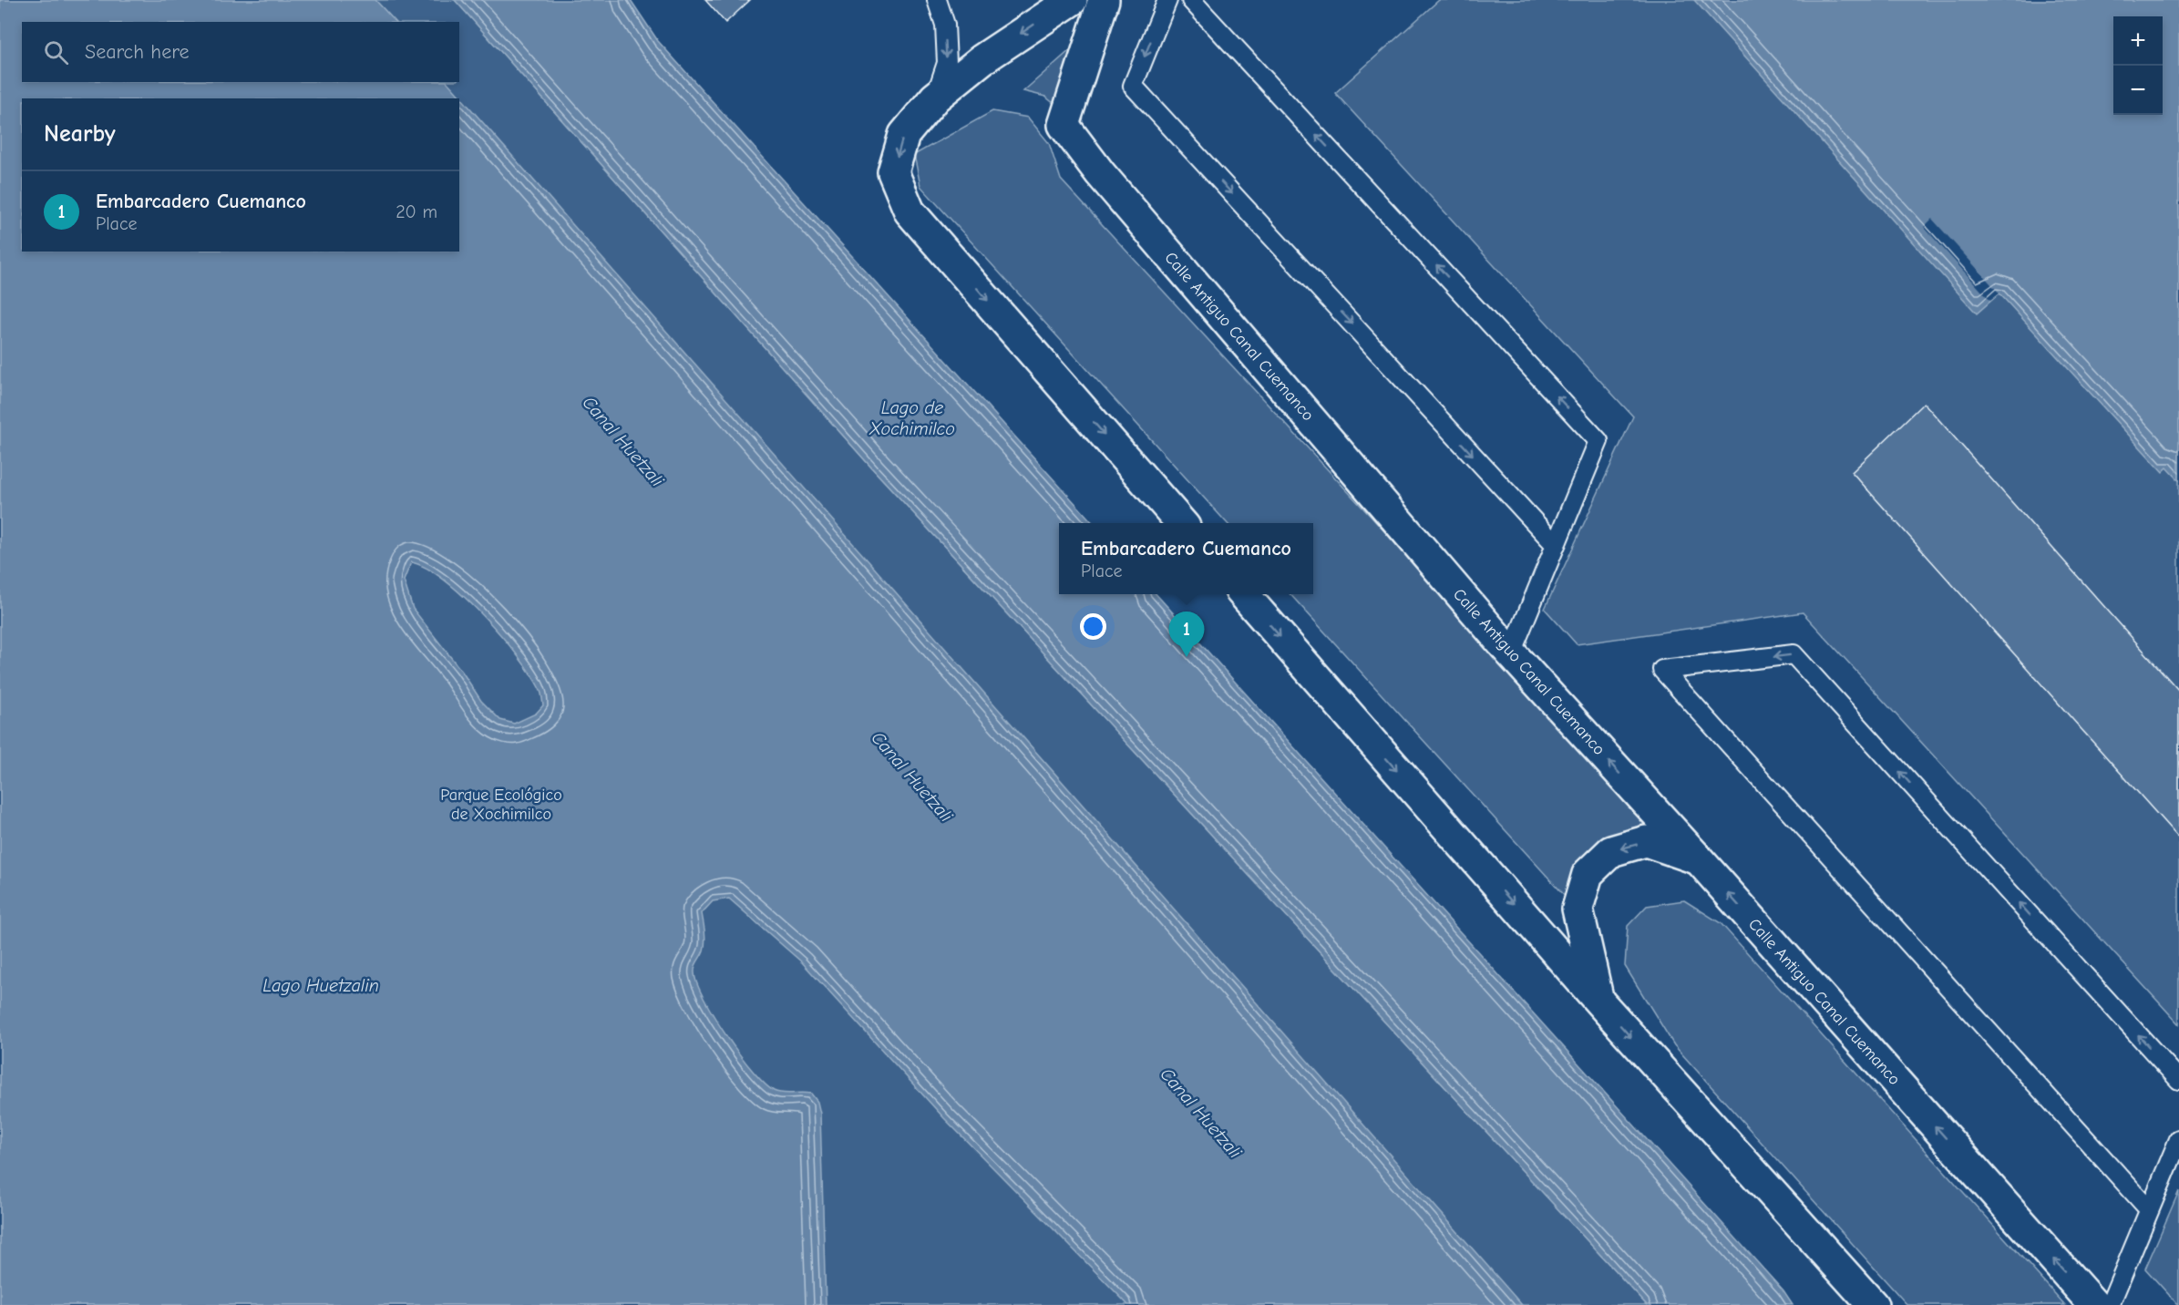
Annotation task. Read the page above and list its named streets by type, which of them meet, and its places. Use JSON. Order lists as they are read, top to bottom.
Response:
{
  "streets": {
    "street": ["Calle Antiguo Canal Cuemanco"]
  },
  "water": ["Lago de Xochimilco", "Canal Huetzali", "Lago Huetzalin"],
  "parks": ["Parque Ecológico de Xochimilco"],
  "page": {
    "map_buttons": ["+", "−"],
    "search": "Search here",
    "heading": "Nearby",
    "list": [
      {
        "mark": "1",
        "name": "Embarcadero Cuemanco",
        "note": "Place",
        "value": "20 m"
      }
    ],
    "popup": ["Embarcadero Cuemanco", "Place"],
    "pins": "1"
  }
}
